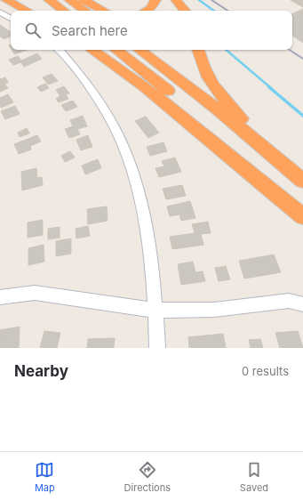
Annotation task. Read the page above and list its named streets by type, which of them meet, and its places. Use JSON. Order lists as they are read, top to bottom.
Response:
{
  "page": {
    "search": "Search here",
    "heading": ["Nearby", "0 results"],
    "nav": ["Map", "Directions", "Saved"]
  }
}
